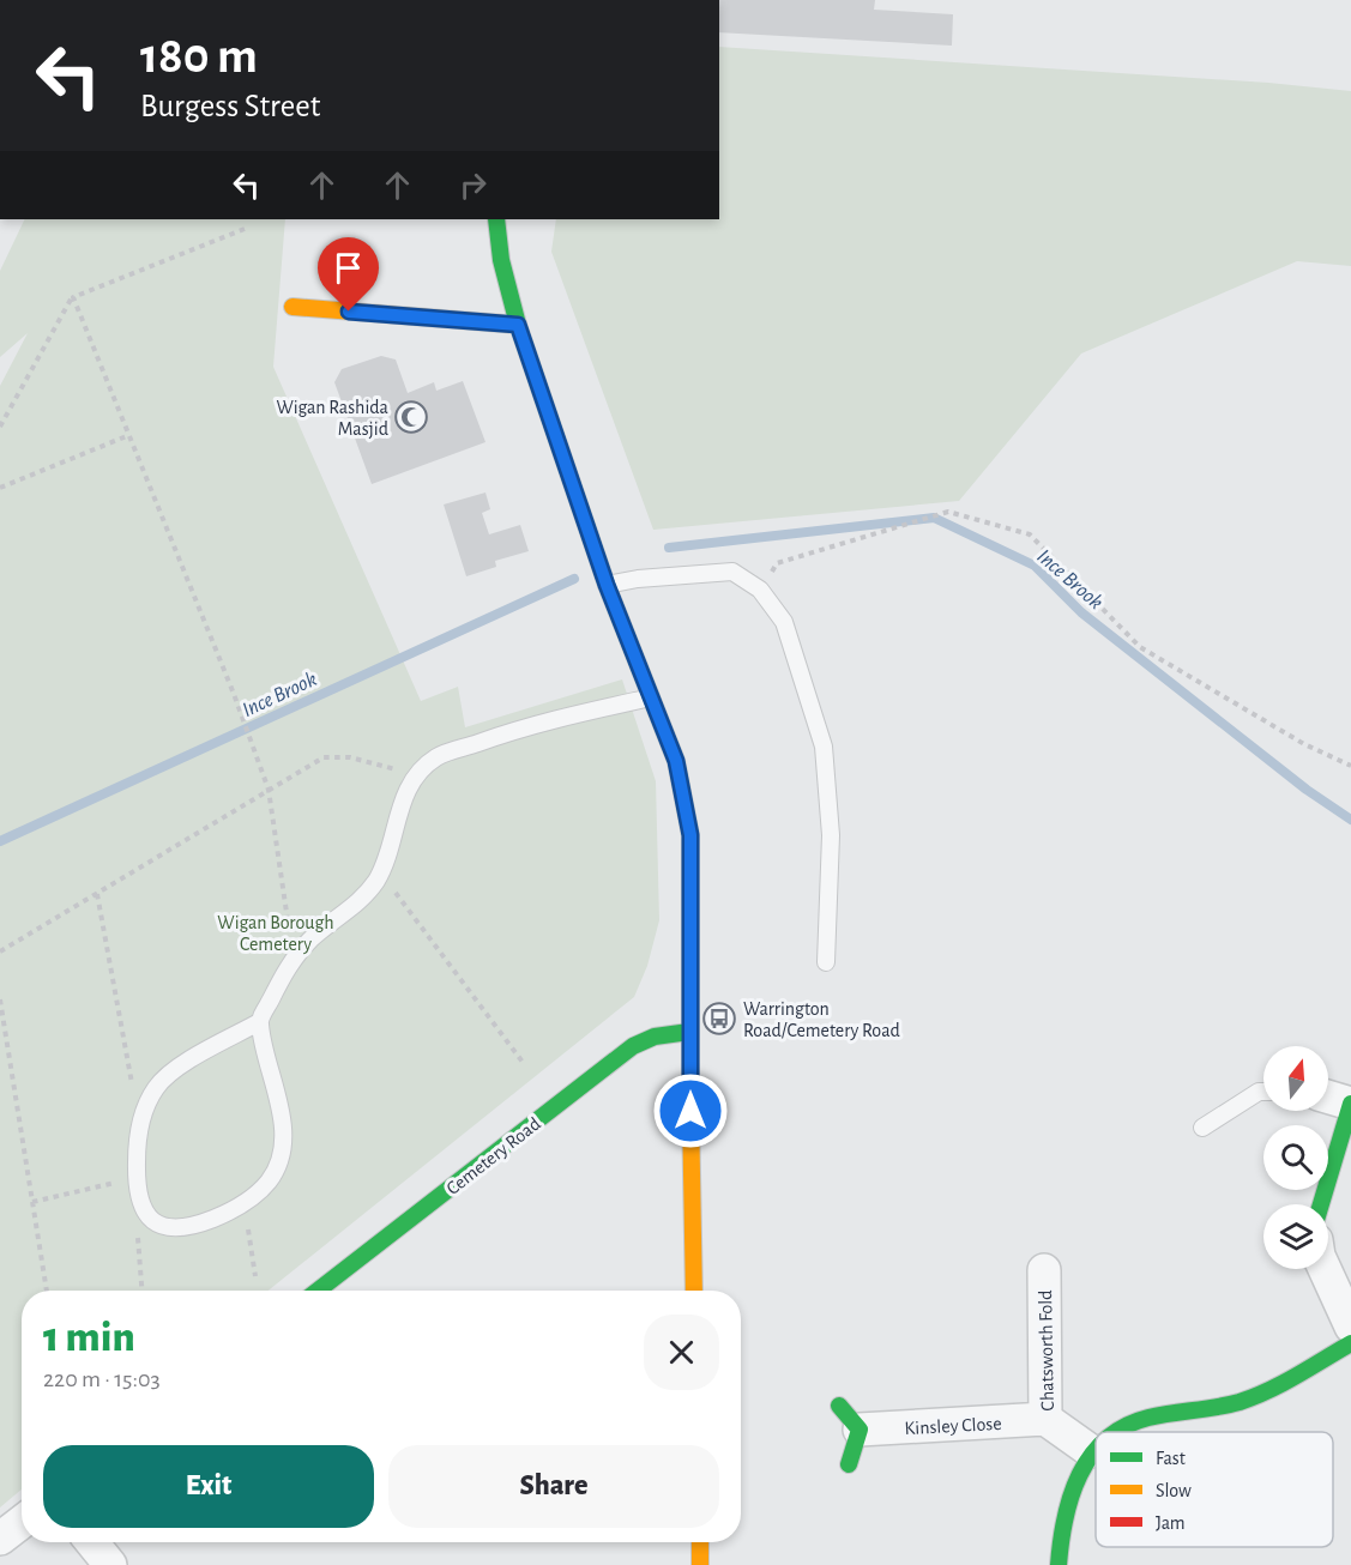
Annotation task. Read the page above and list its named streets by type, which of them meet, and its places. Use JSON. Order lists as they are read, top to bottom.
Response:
{
  "streets": {
    "street": ["Cemetery Road", "Chatsworth Fold", "Kinsley Close"]
  },
  "crossings": [
    ["Chatsworth Fold", "Kinsley Close"]
  ],
  "water": ["Ince Brook"],
  "parks": ["Wigan Borough Cemetery"],
  "places": {
    "mosque": ["Wigan Rashida Masjid"],
    "bus stop": ["Warrington Road/Cemetery Road"]
  },
  "legend": ["Fast", "Slow", "Jam"],
  "north": "top",
  "page": {
    "turn": ["180 m", "Burgess Street"],
    "heading": ["1 min", "220 m · 15:03"],
    "buttons": ["Exit", "Share"]
  }
}
